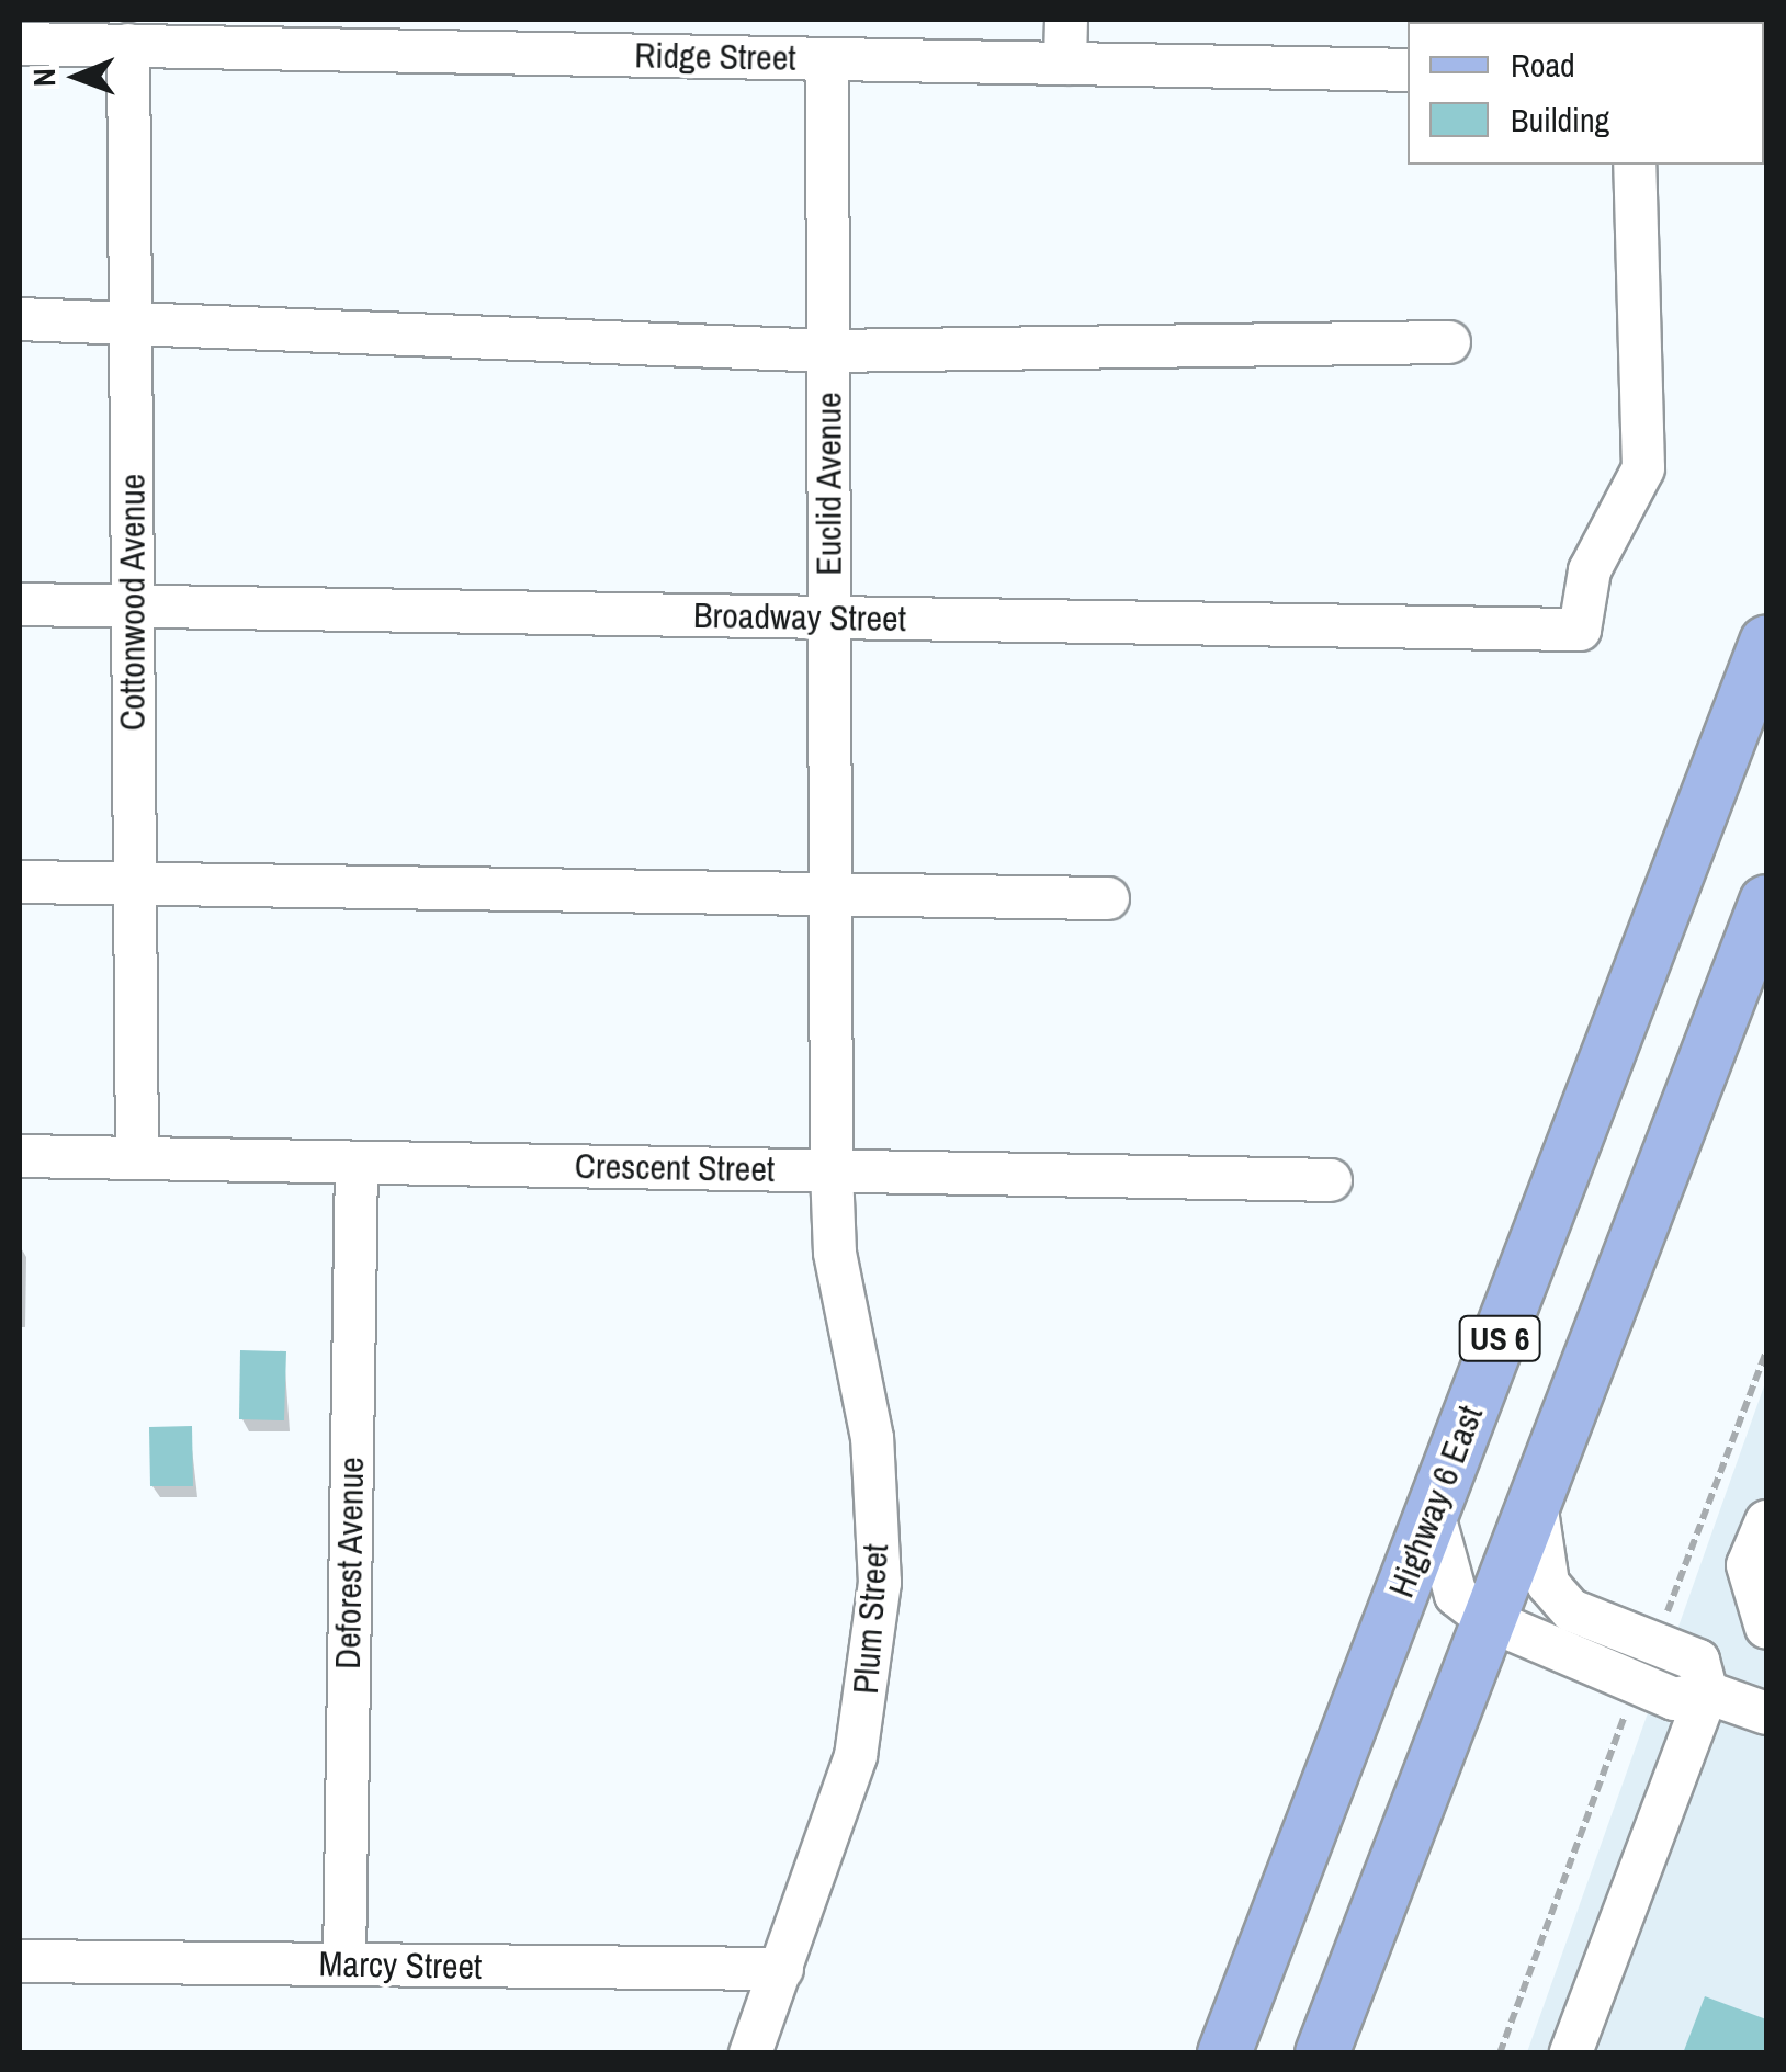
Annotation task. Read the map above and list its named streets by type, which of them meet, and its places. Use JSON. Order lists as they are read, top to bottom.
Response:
{
  "streets": {
    "main road": ["US 6", "Highway 6 East"],
    "street": [
      "Ridge Street",
      "Euclid Avenue",
      "Cottonwood Avenue",
      "Broadway Street",
      "Crescent Street",
      "Deforest Avenue",
      "Plum Street",
      "Marcy Street"
    ]
  },
  "crossings": [
    ["Ridge Street", "Euclid Avenue"],
    ["Ridge Street", "Cottonwood Avenue"],
    ["Euclid Avenue", "Broadway Street"],
    ["Euclid Avenue", "Crescent Street"],
    ["Euclid Avenue", "Plum Street"],
    ["Cottonwood Avenue", "Broadway Street"],
    ["Cottonwood Avenue", "Crescent Street"],
    ["Crescent Street", "Deforest Avenue"],
    ["Crescent Street", "Plum Street"],
    ["Deforest Avenue", "Marcy Street"],
    ["Plum Street", "Marcy Street"]
  ],
  "legend": ["Road", "Building"],
  "north": "left"
}
